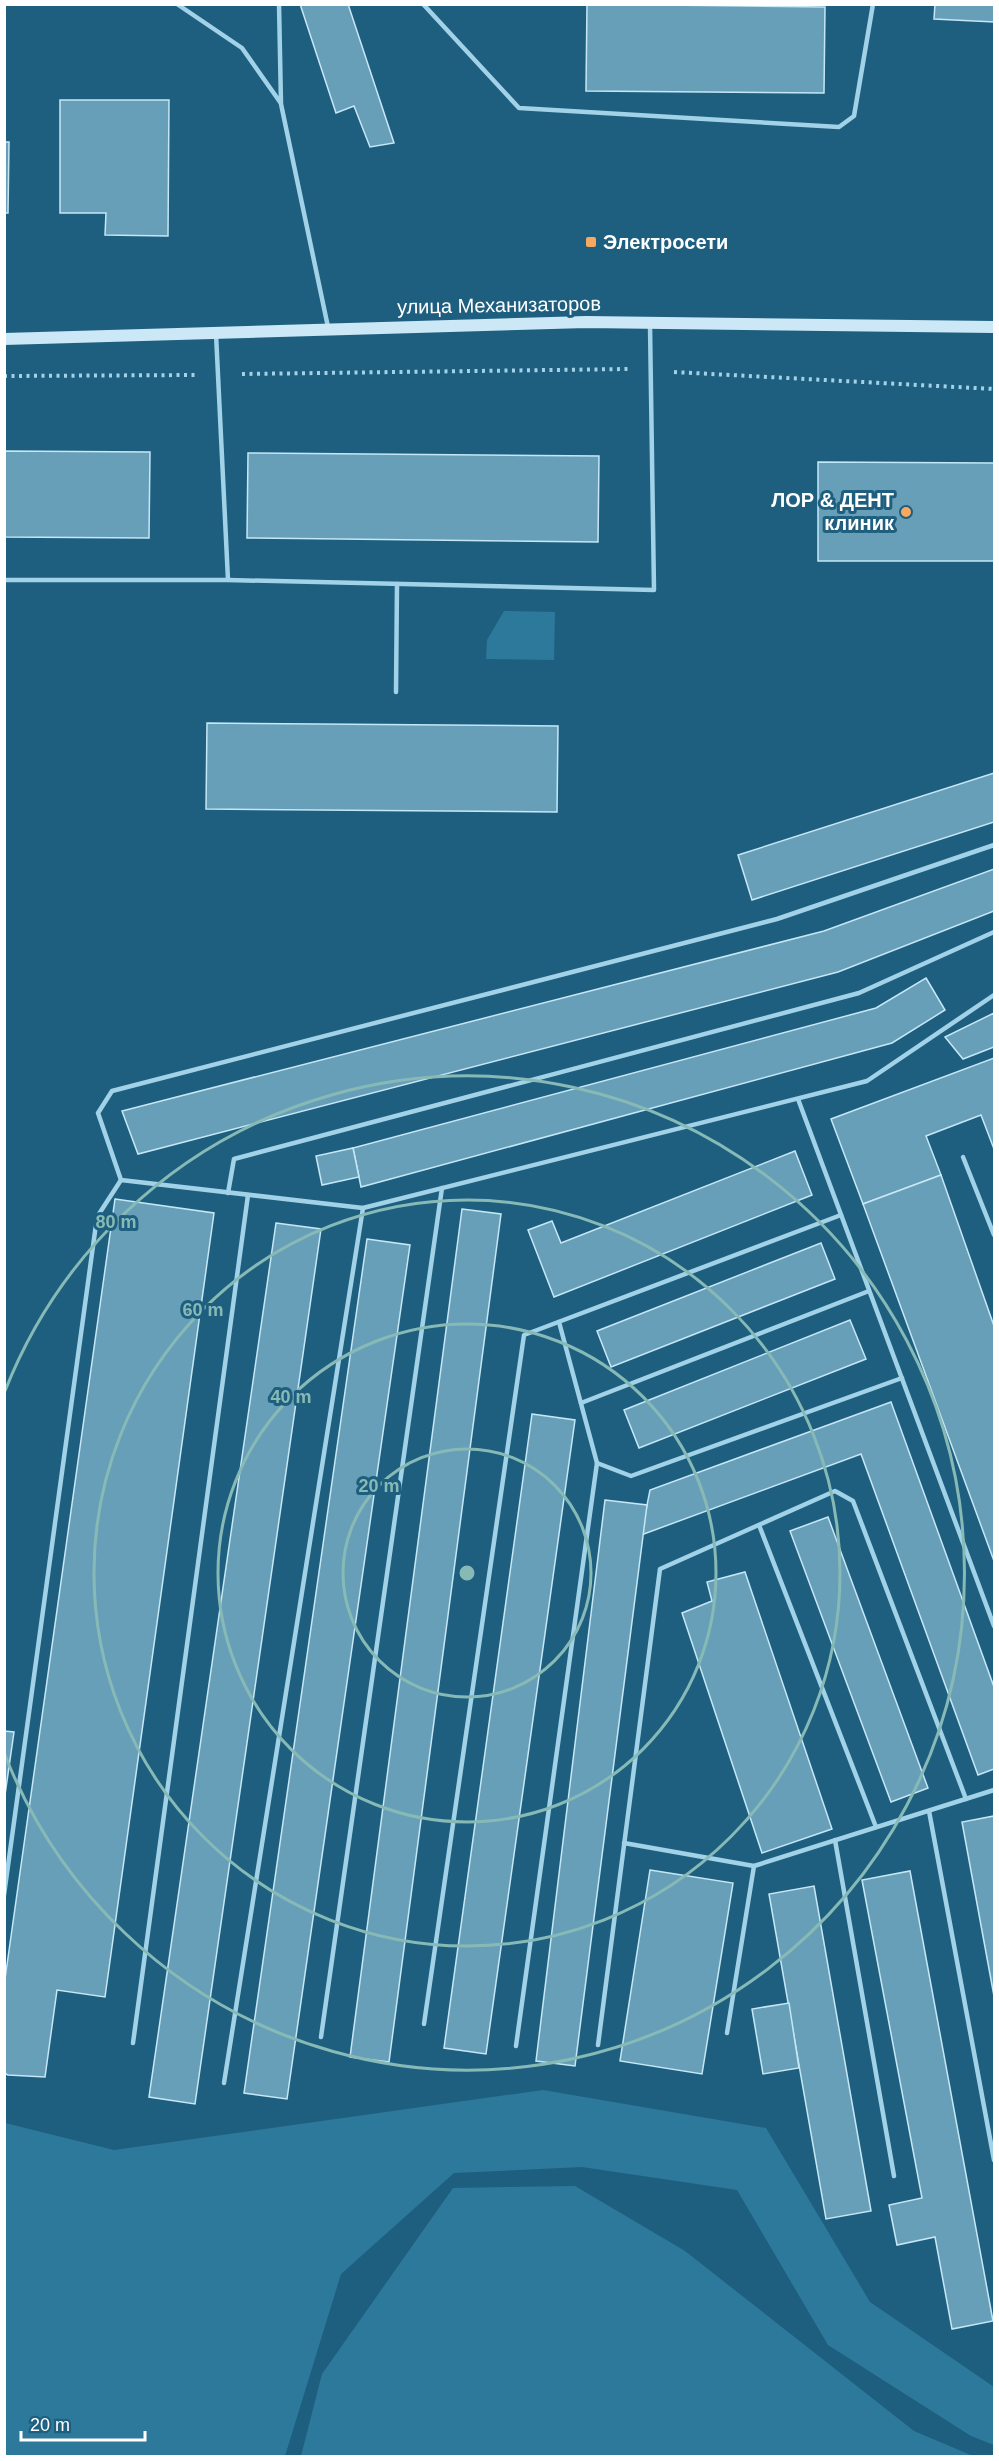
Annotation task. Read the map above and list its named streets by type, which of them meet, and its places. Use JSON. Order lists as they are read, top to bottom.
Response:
{
  "streets": {
    "main road": ["улица Механизаторов"]
  },
  "places": {
    "transit": ["Электросети"],
    "other": ["ЛОР & ДЕНТ клиник"]
  },
  "scale_bar": "20 m",
  "rings": [
    "80 m",
    "60 m",
    "40 m",
    "20 m"
  ]
}
